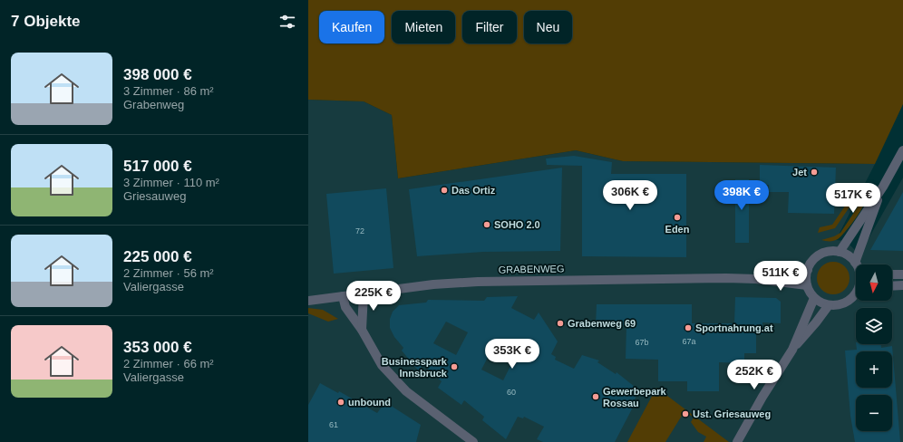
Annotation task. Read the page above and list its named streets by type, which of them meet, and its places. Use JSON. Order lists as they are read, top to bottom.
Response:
{
  "streets": {
    "street": ["GRABENWEG"]
  },
  "places": [
    "Jet",
    "Das Ortiz",
    "Eden",
    "SOHO 2.0",
    "Grabenweg 69",
    "Sportnahrung.at",
    "Businesspark Innsbruck",
    "Gewerbepark Rossau",
    "unbound",
    "Ust. Griesauweg"
  ],
  "house_numbers": [
    "72",
    "67a",
    "67b",
    "60",
    "61"
  ],
  "north": "bottom",
  "page": {
    "heading": "7 Objekte",
    "chip": [
      "Kaufen",
      "Mieten",
      "Filter",
      "Neu"
    ],
    "list": [
      {
        "name": "398 000 €",
        "note": "3 Zimmer · 86 m² · Grabenweg"
      },
      {
        "name": "517 000 €",
        "note": "3 Zimmer · 110 m² · Griesauweg"
      },
      {
        "name": "225 000 €",
        "note": "2 Zimmer · 56 m² · Valiergasse"
      },
      {
        "name": "353 000 €",
        "note": "2 Zimmer · 66 m² · Valiergasse"
      }
    ],
    "price": [
      "306K €",
      "398K €",
      "517K €",
      "511K €",
      "225K €",
      "353K €",
      "252K €"
    ],
    "map_buttons": ["+", "−"]
  }
}
